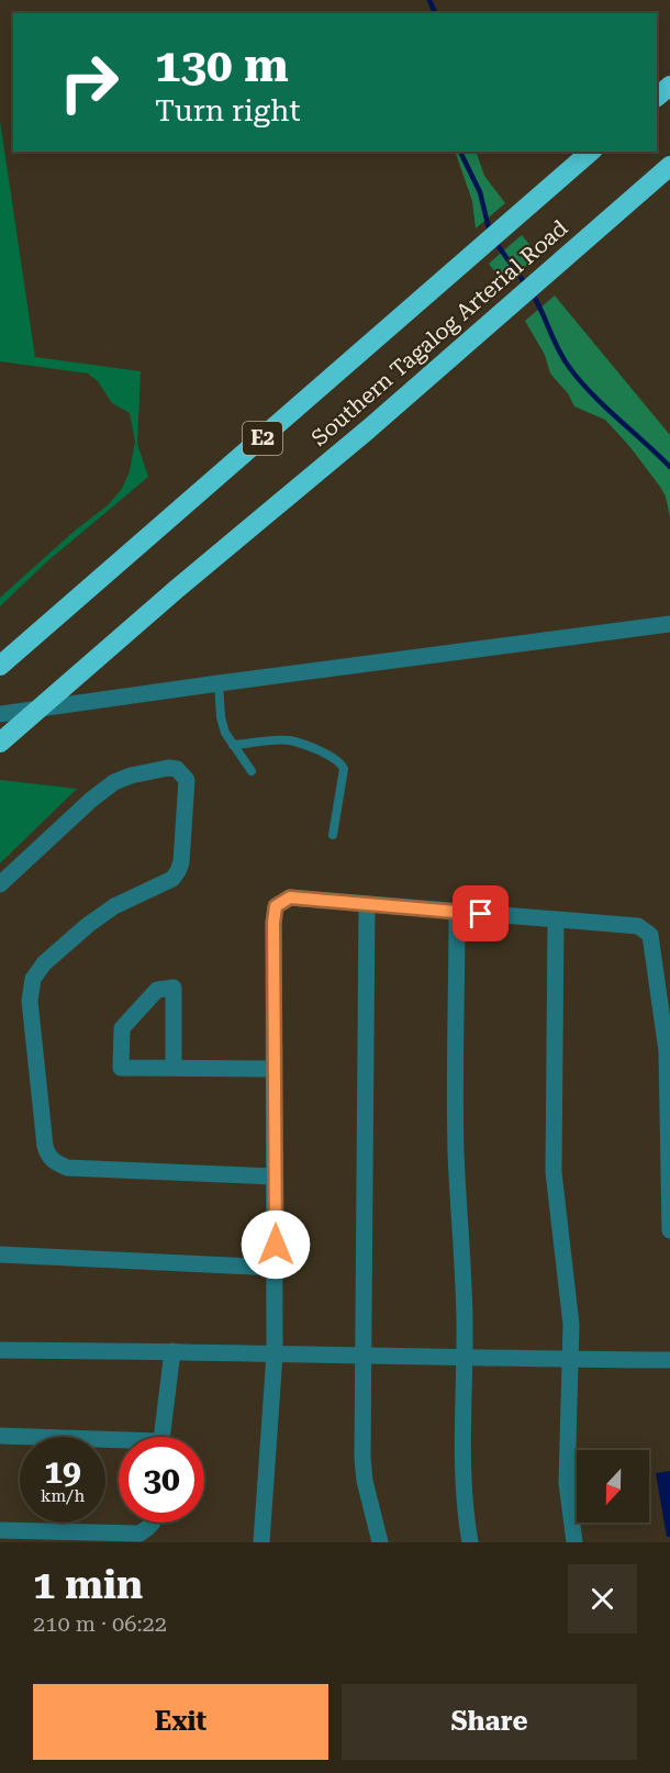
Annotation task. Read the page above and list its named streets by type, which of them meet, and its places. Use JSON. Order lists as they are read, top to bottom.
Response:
{
  "streets": {
    "highway": ["Southern Tagalog Arterial Road", "E2"]
  },
  "north": "bottom",
  "page": {
    "turn": ["130 m", "Turn right"],
    "speed": "19 km/h",
    "limit": "30",
    "heading": ["1 min", "210 m · 06:22"],
    "buttons": ["Exit", "Share"]
  }
}
